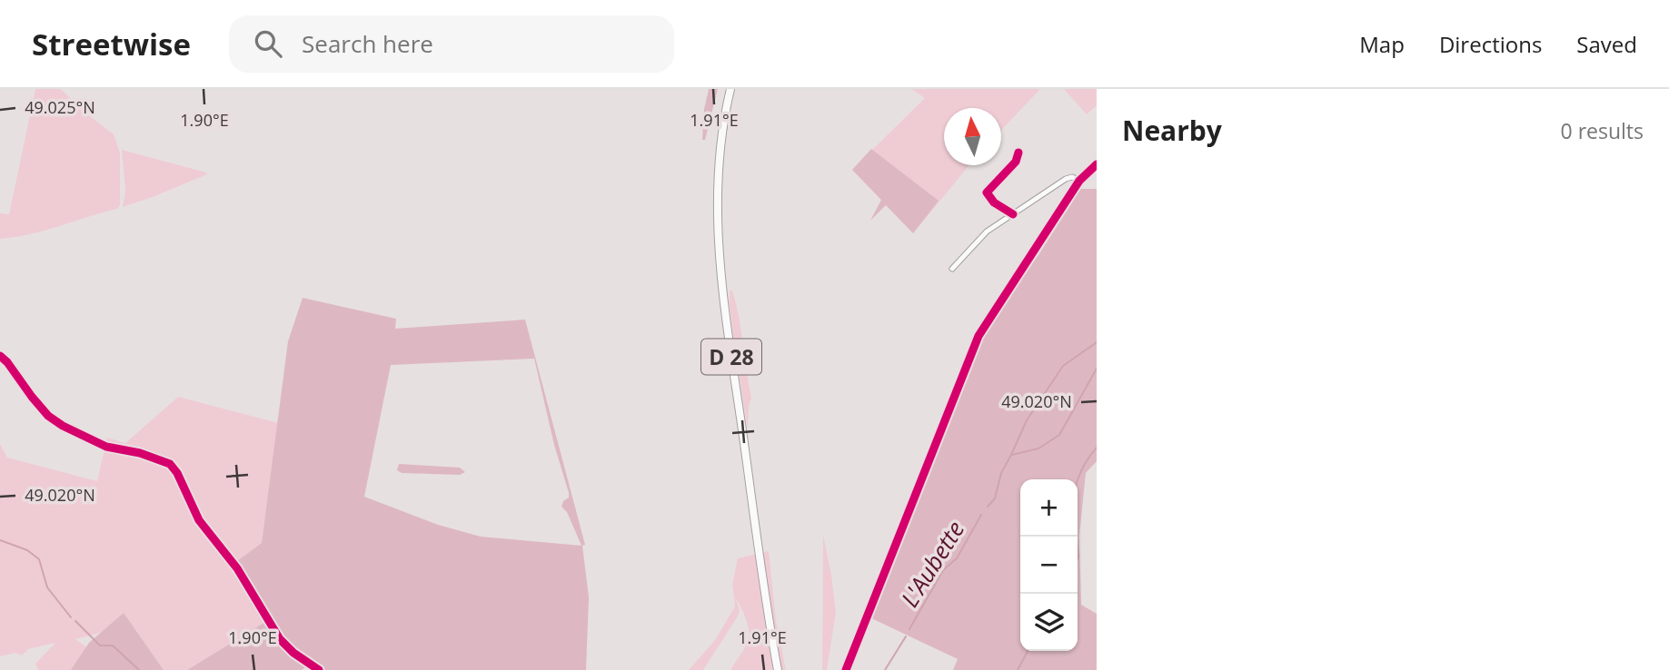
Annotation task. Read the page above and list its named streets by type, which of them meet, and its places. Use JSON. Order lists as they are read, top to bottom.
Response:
{
  "streets": {
    "main road": ["D 28"]
  },
  "water": ["L'Aubette"],
  "north": "top",
  "page": {
    "header": "Streetwise",
    "search": "Search here",
    "nav": ["Map", "Directions", "Saved"],
    "heading": ["Nearby", "0 results"],
    "map_buttons": ["+", "−"]
  },
  "coordinates": [
    "49.025°N",
    "1.90°E",
    "1.91°E",
    "49.020°N"
  ]
}
